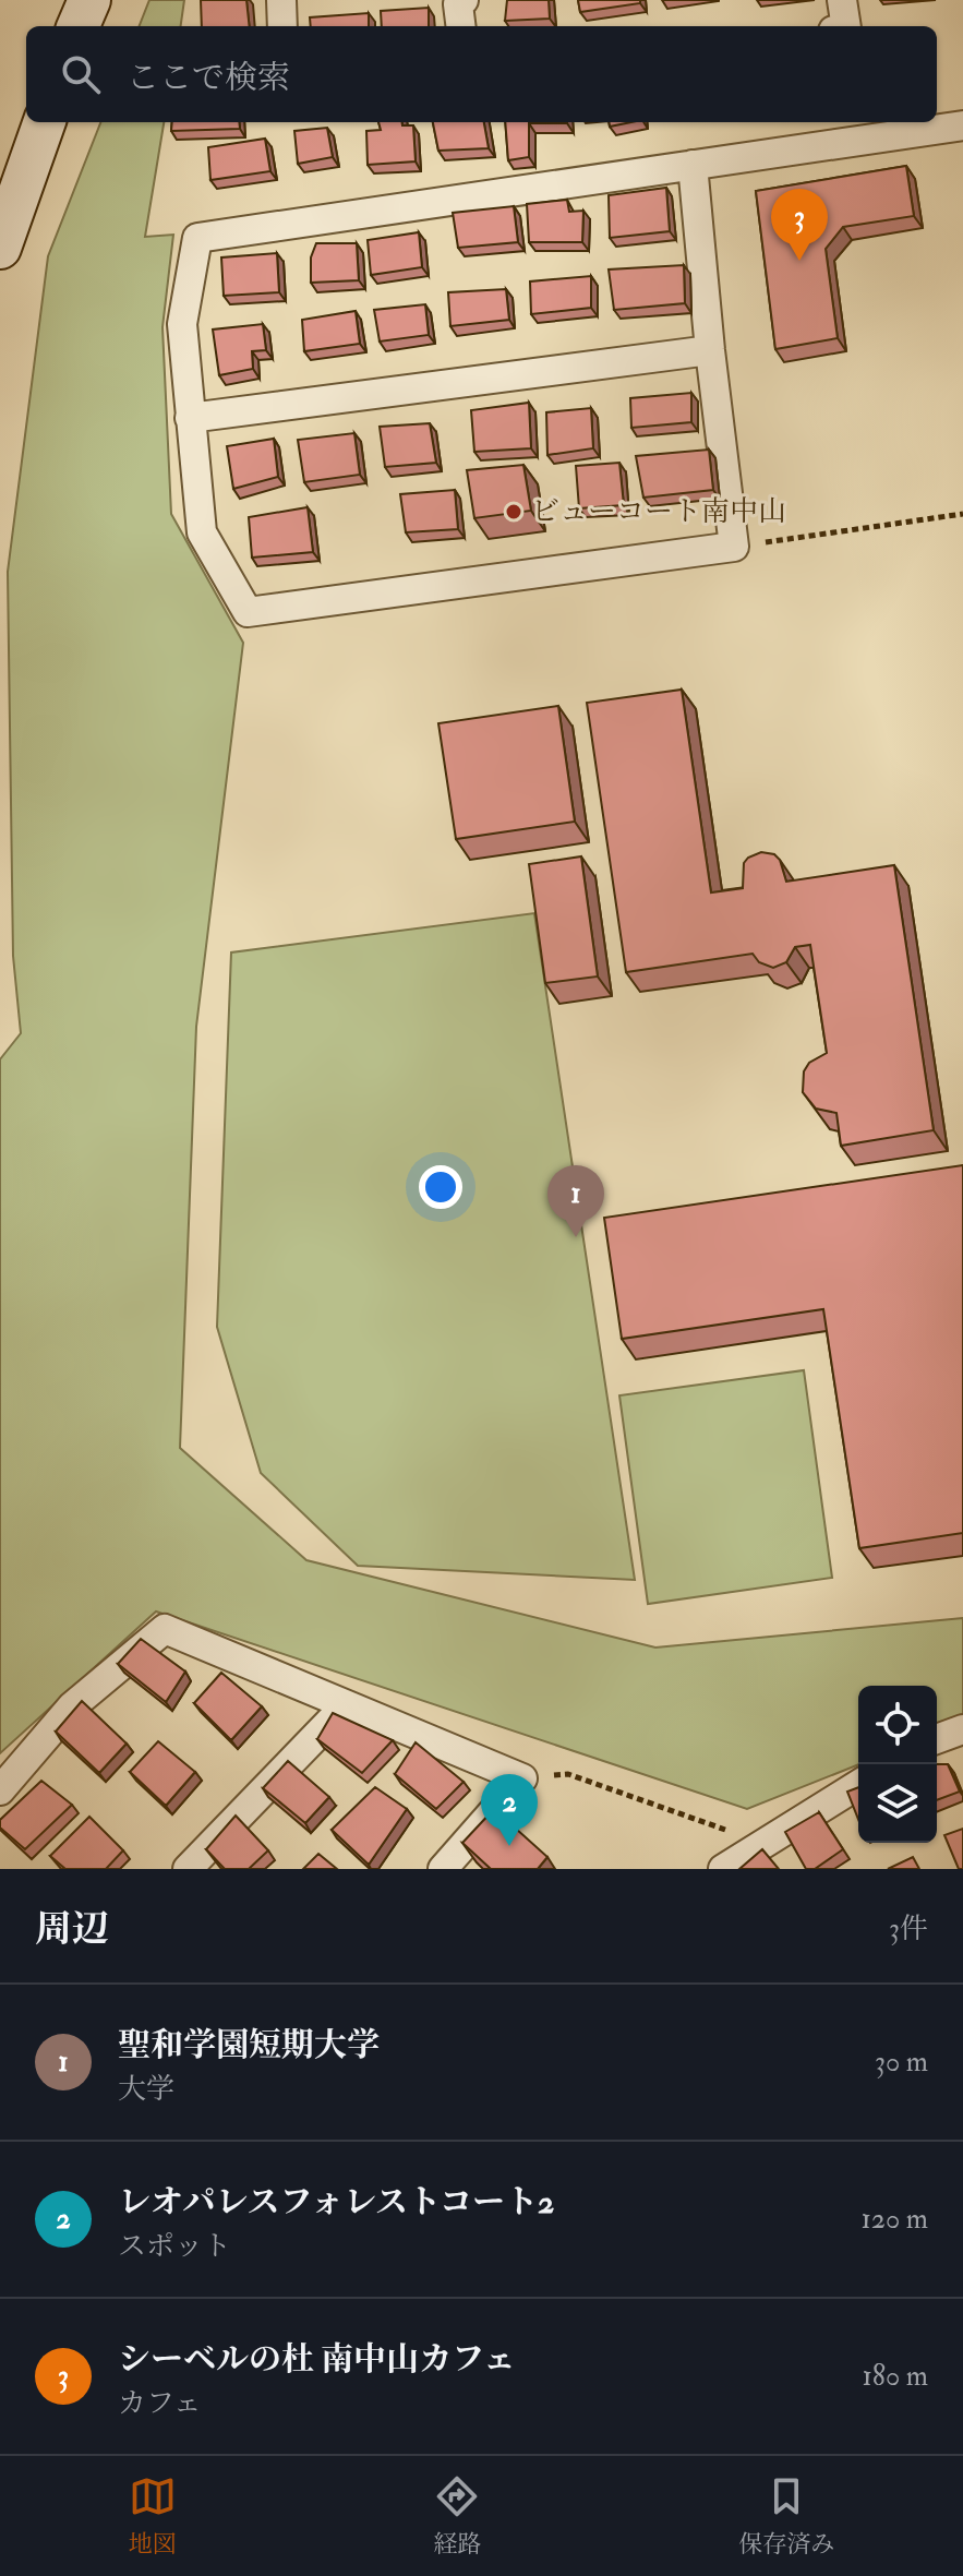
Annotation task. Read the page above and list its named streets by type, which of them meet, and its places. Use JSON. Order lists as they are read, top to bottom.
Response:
{
  "places": ["ビューコート南中山"],
  "page": {
    "search": "ここで検索",
    "pins": ["3", "1", "2"],
    "heading": ["周辺", "3件"],
    "list": [
      {
        "mark": "1",
        "name": "聖和学園短期大学",
        "note": "大学",
        "value": "30 m"
      },
      {
        "mark": "2",
        "name": "レオパレスフォレストコート2",
        "note": "スポット",
        "value": "120 m"
      },
      {
        "mark": "3",
        "name": "シーベルの杜 南中山カフェ",
        "note": "カフェ",
        "value": "180 m"
      }
    ],
    "nav": ["地図", "経路", "保存済み"]
  }
}
